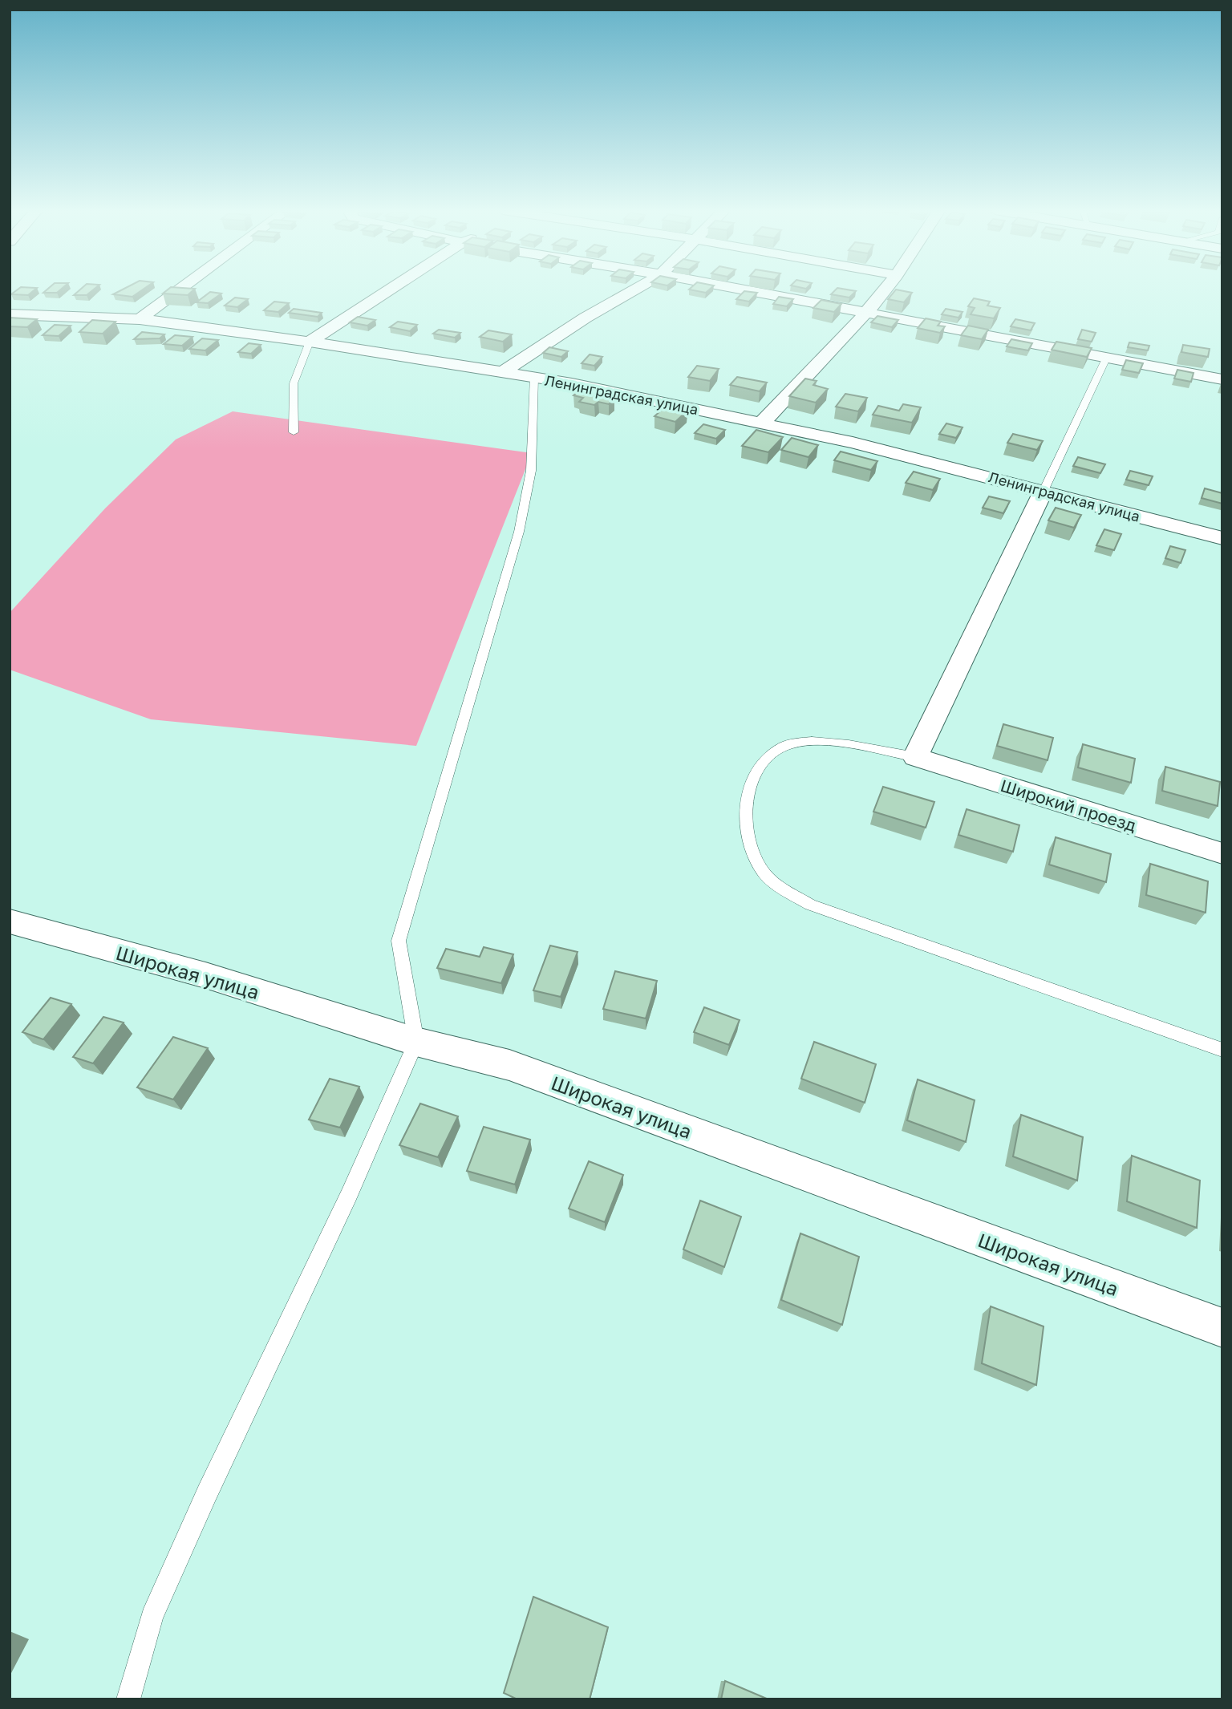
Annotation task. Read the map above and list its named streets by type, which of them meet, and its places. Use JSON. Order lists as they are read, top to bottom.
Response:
{
  "streets": {
    "street": ["Ленинградская улица", "Широкий проезд", "Широкая улица"]
  }
}
